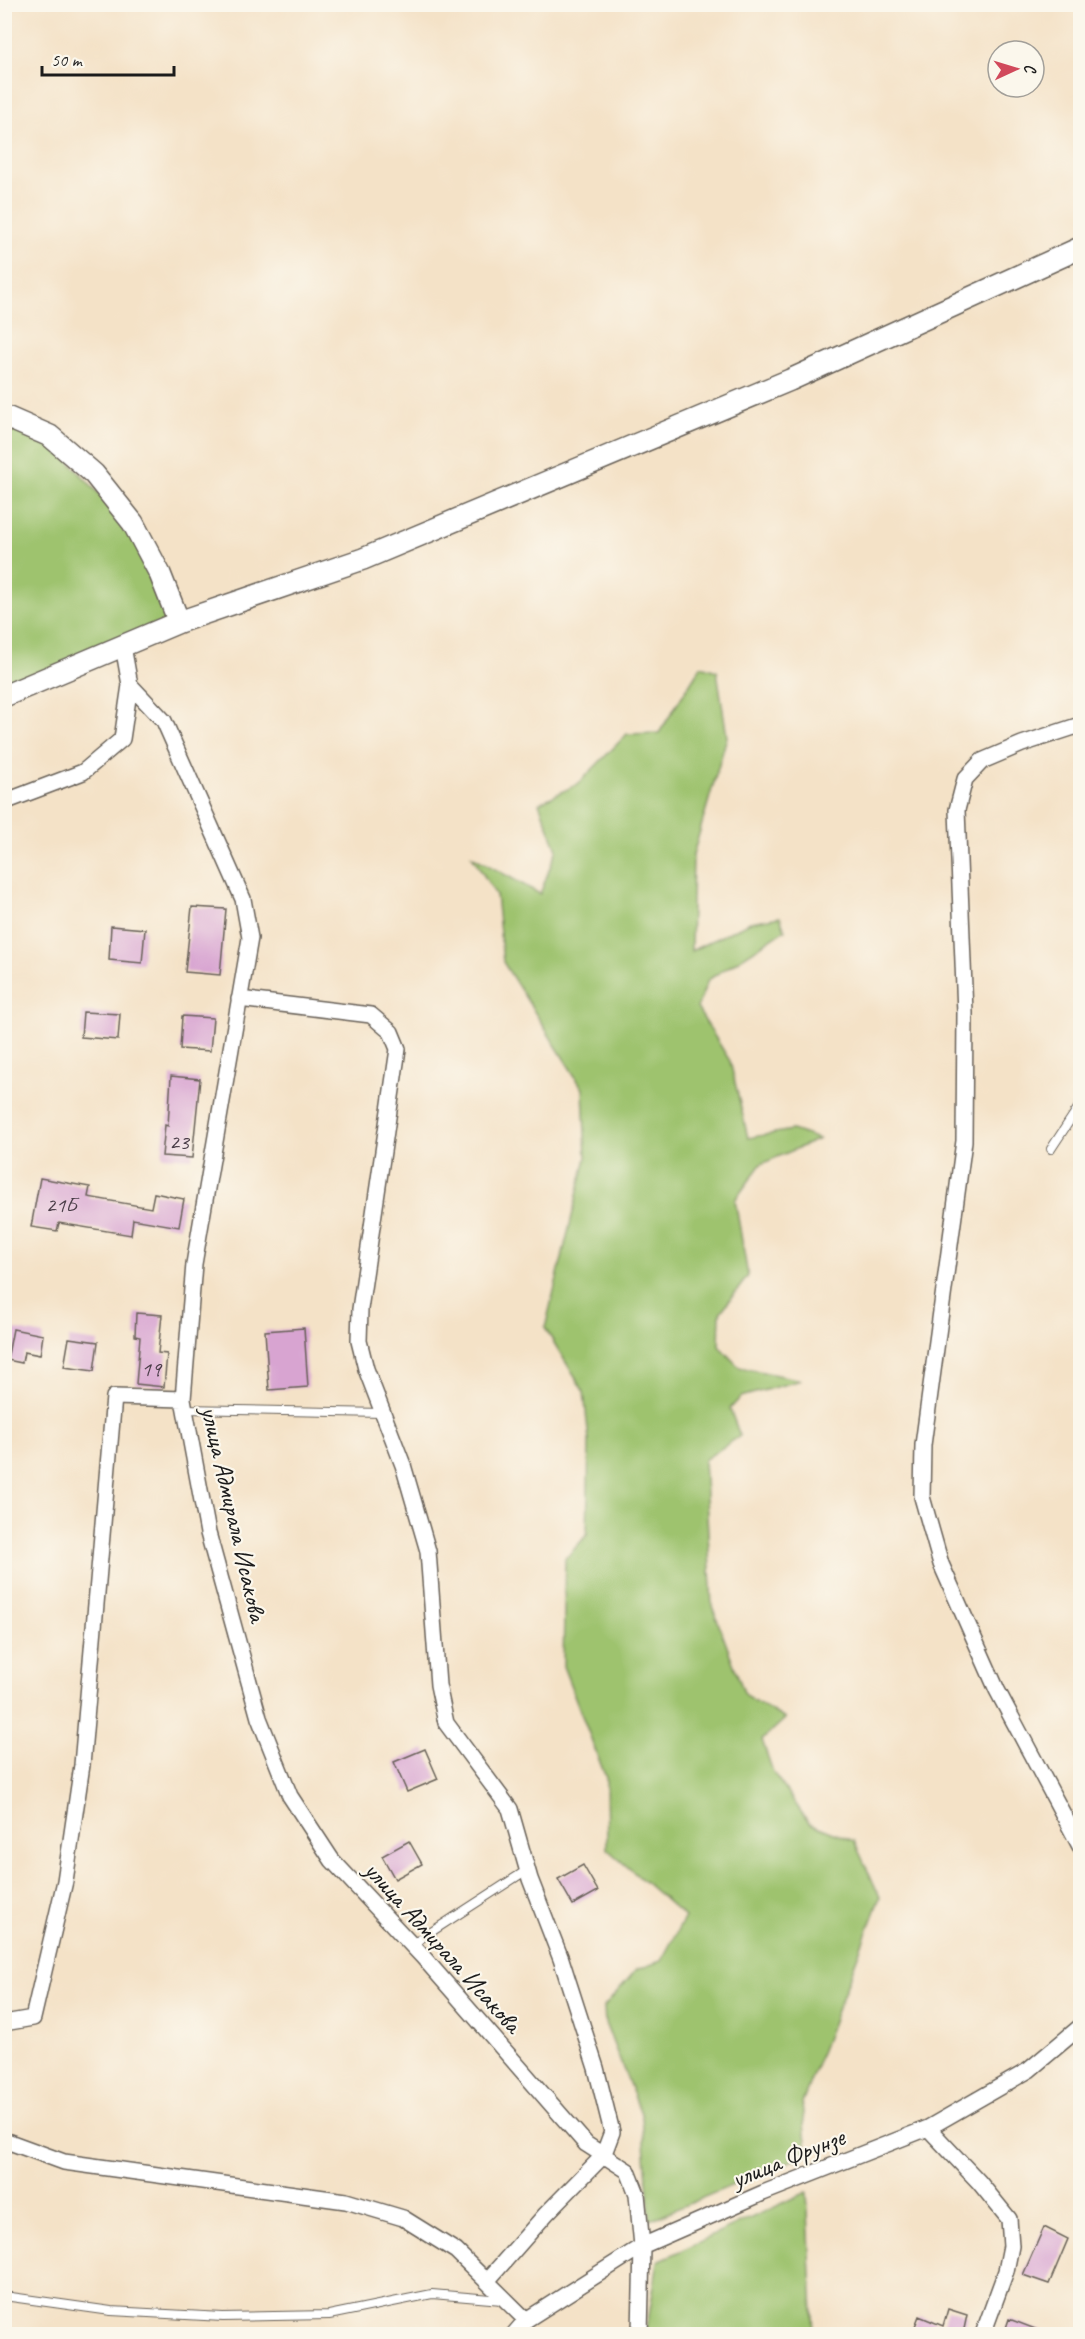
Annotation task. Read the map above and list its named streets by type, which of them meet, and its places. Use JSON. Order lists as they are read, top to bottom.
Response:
{
  "streets": {
    "street": ["улица Адмирала Исакова", "улица Фрунзе"]
  },
  "crossings": [
    ["улица Адмирала Исакова", "улица Фрунзе"]
  ],
  "house_numbers": ["23", "21Б", "19"],
  "scale_bar": "50 m",
  "north": "right"
}
